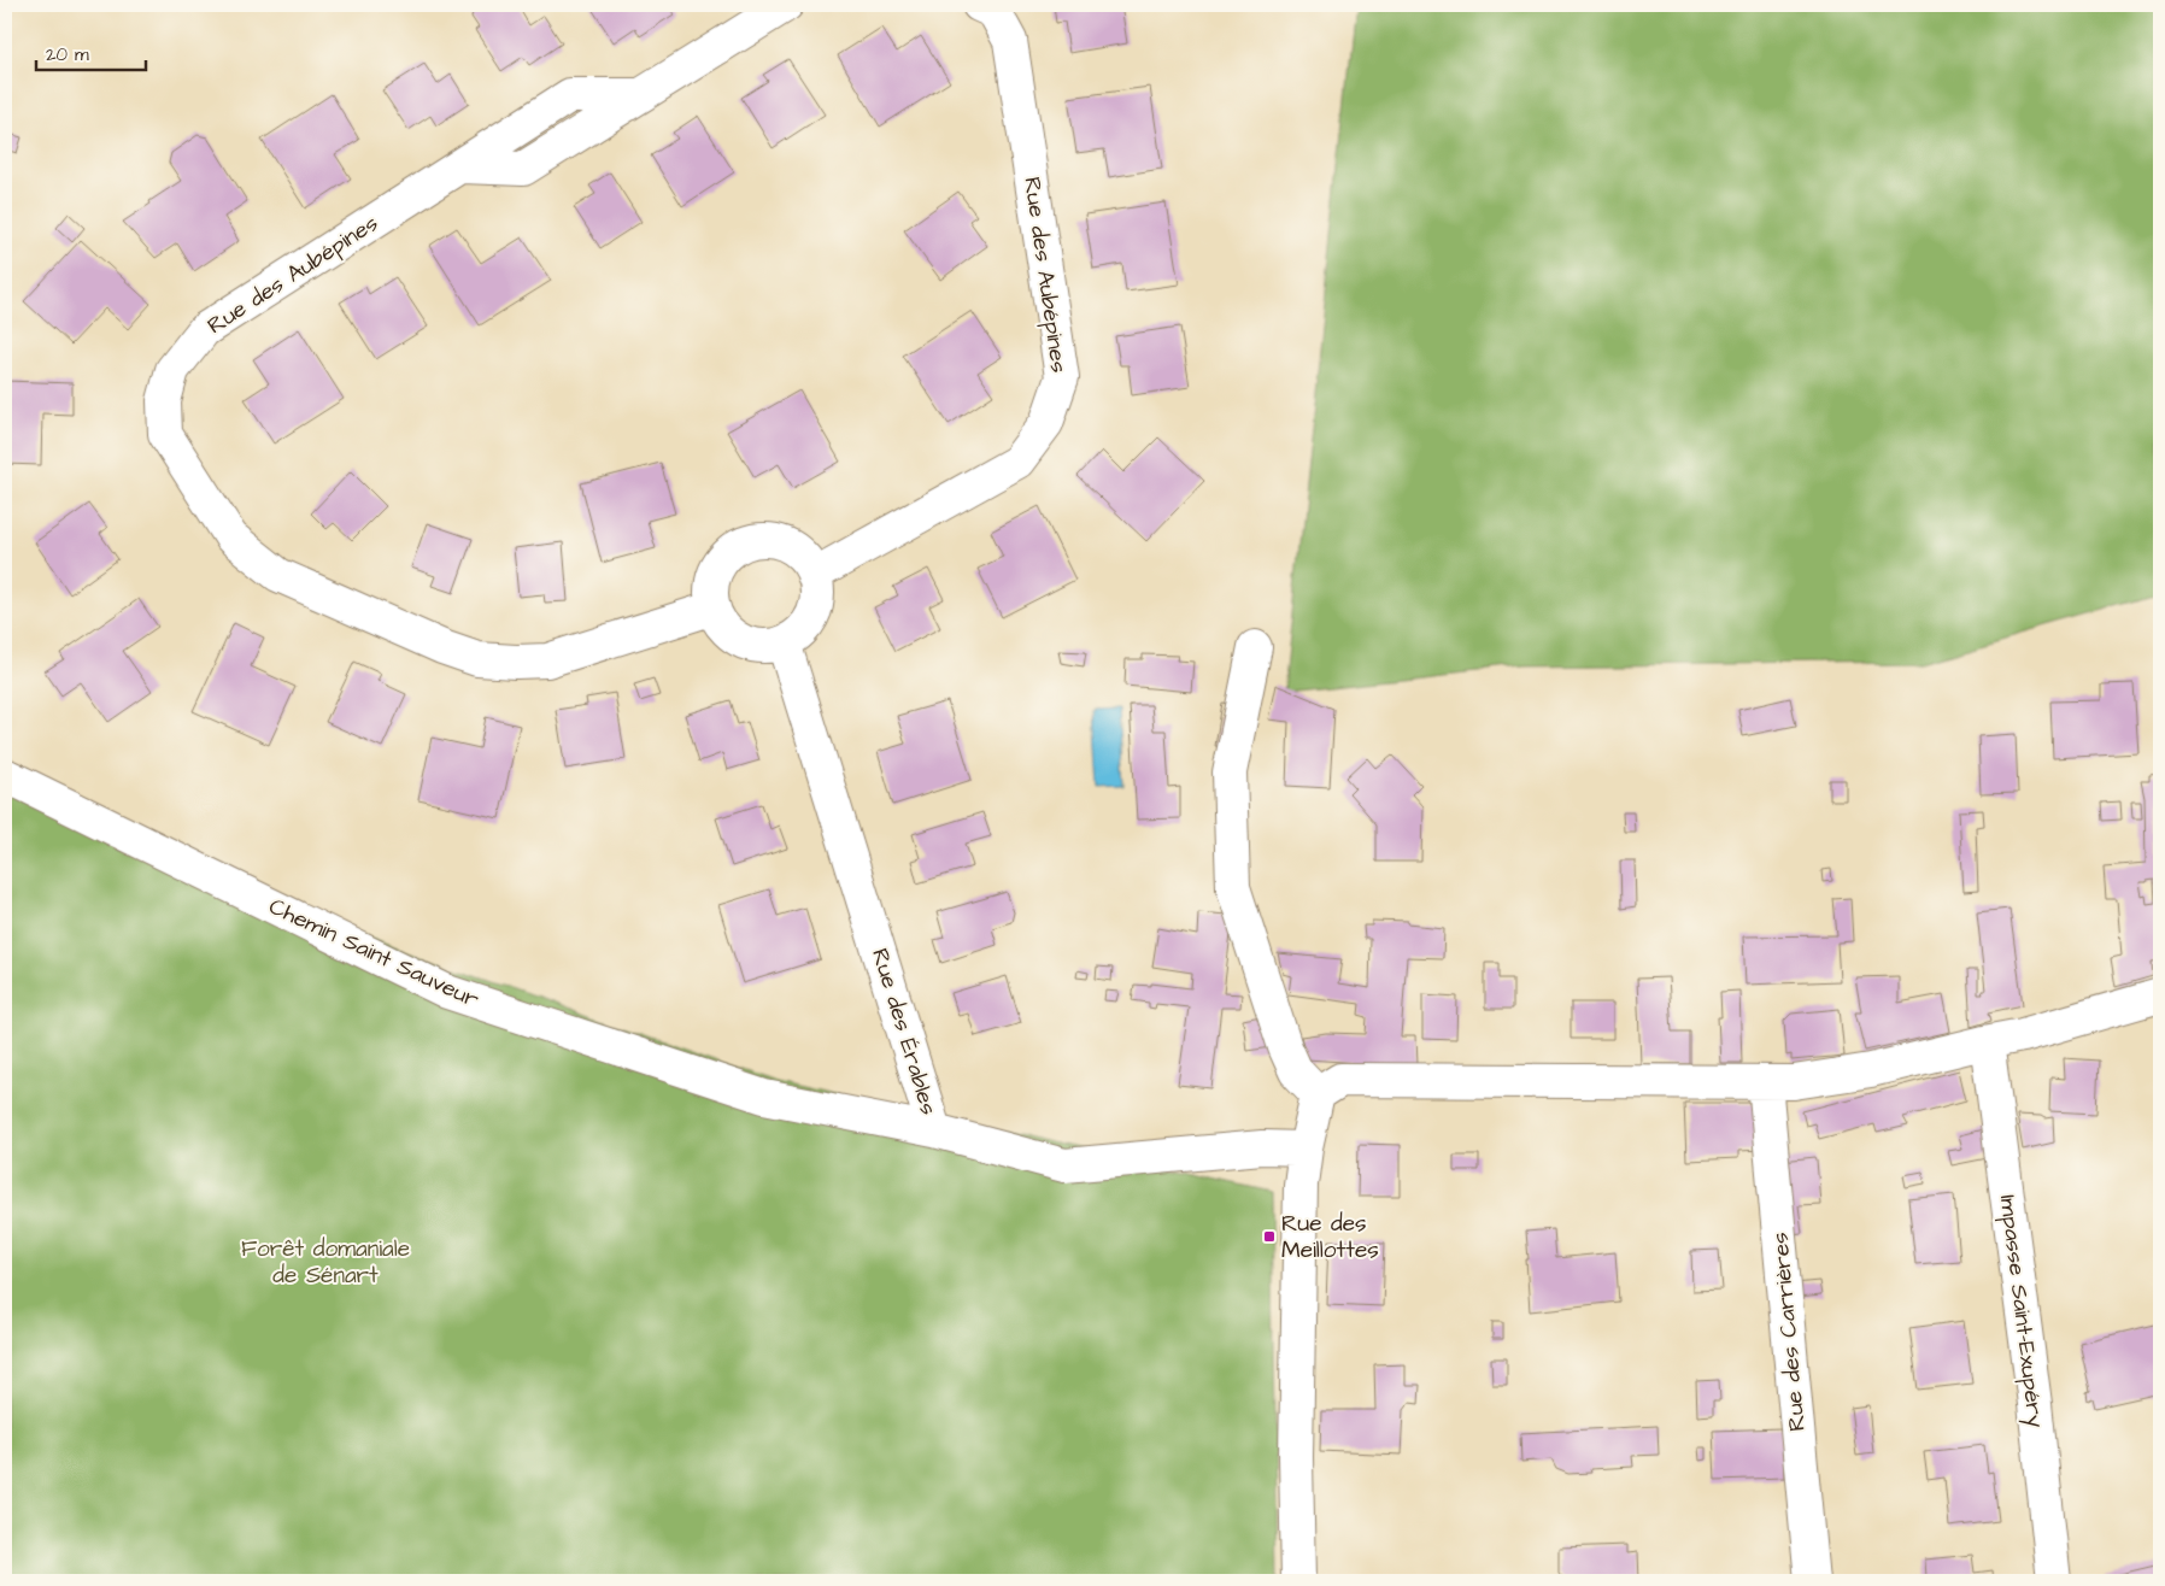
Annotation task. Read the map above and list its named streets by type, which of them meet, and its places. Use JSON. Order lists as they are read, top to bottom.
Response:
{
  "streets": {
    "street": [
      "Rue des Aubépines",
      "Chemin Saint Sauveur",
      "Rue des Érables",
      "Impasse Saint-Exupéry",
      "Rue des Carrières"
    ]
  },
  "crossings": [
    ["Rue des Aubépines", "Rue des Érables"],
    ["Chemin Saint Sauveur", "Rue des Érables"]
  ],
  "parks": ["Forêt domaniale de Sénart"],
  "places": {
    "transit": ["Rue des Meillottes"]
  },
  "scale_bar": "20 m"
}
